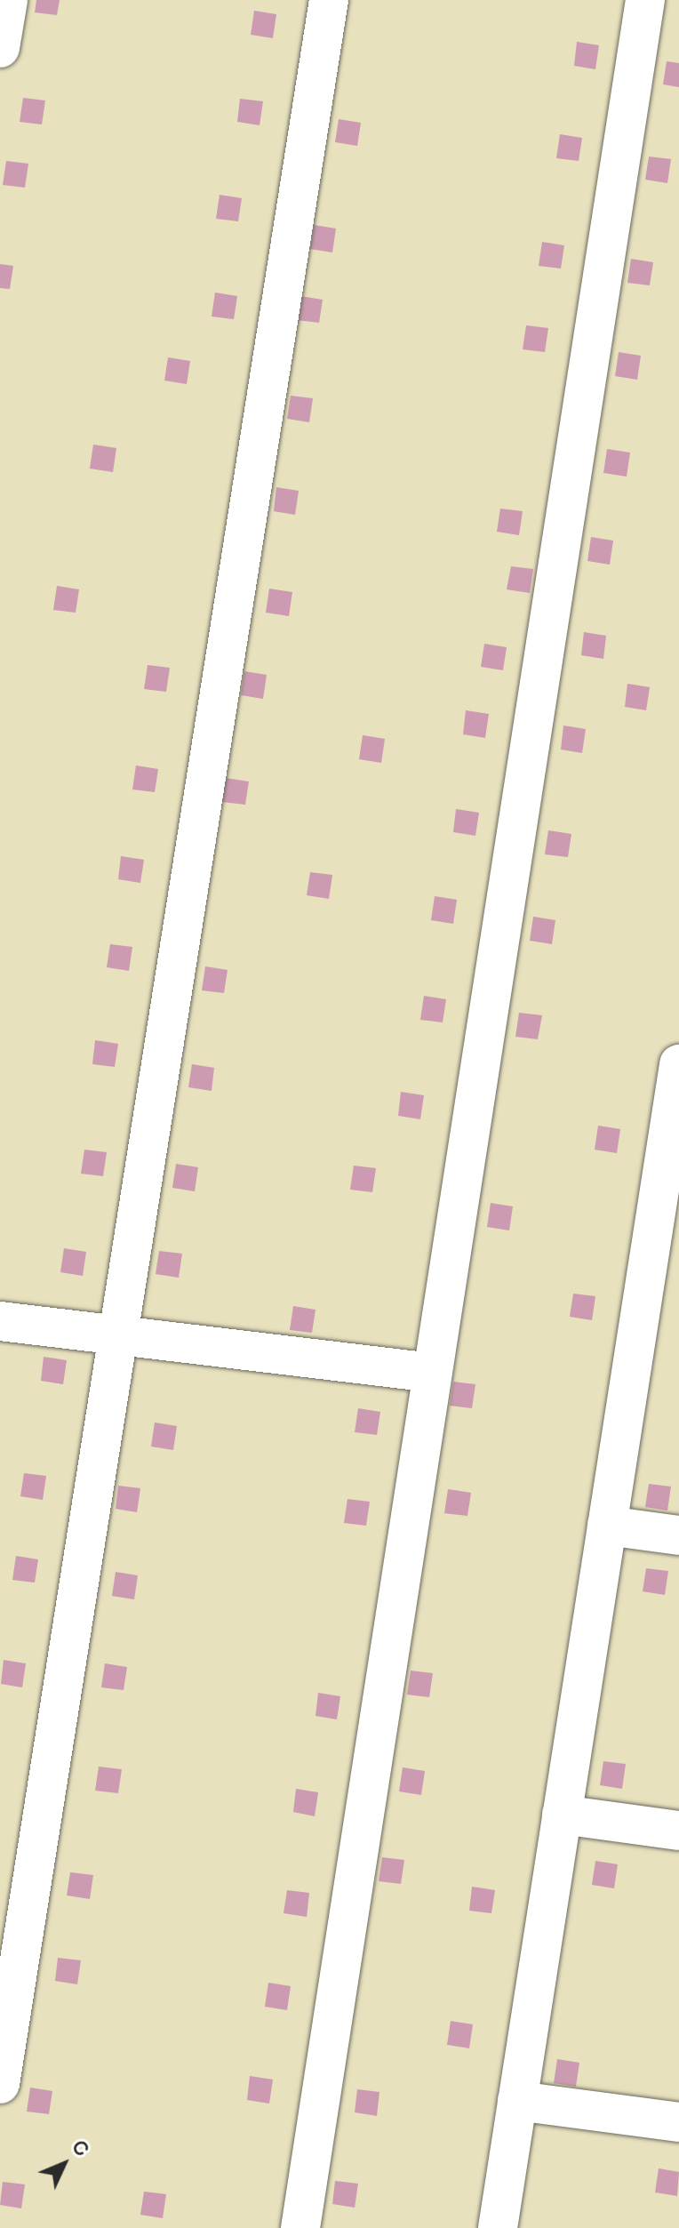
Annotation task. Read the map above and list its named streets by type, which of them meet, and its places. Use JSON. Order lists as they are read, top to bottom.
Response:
{
  "north": "top right"
}
